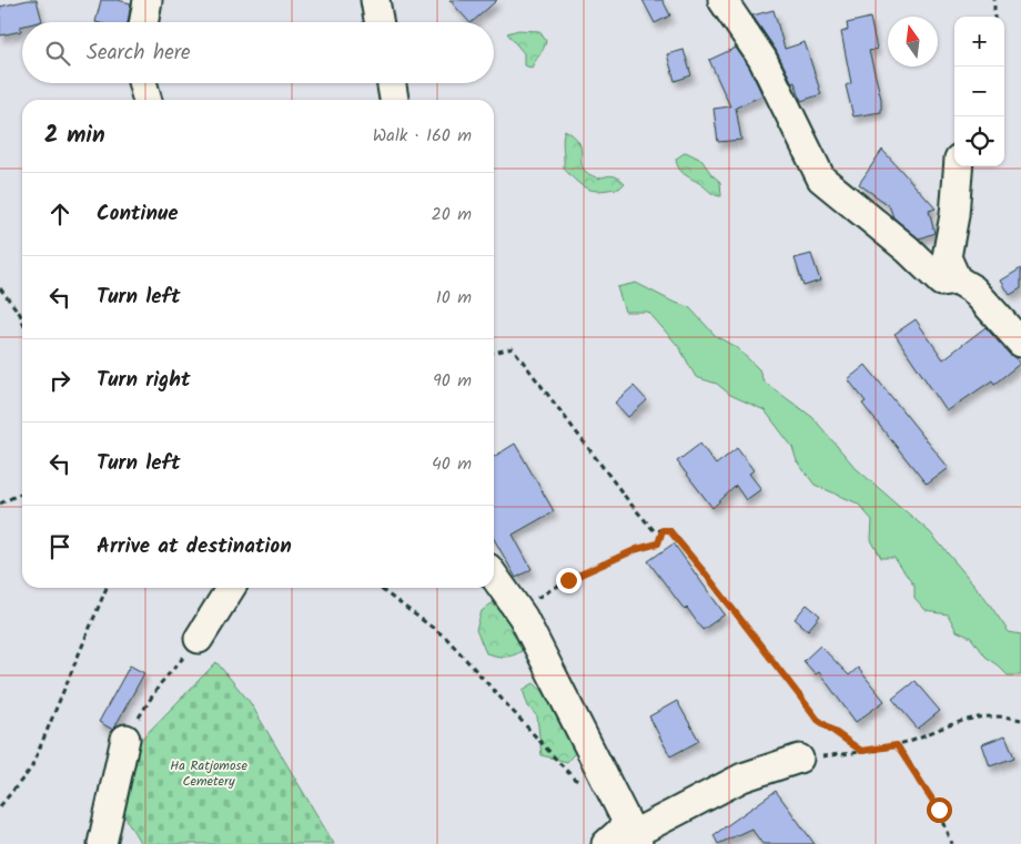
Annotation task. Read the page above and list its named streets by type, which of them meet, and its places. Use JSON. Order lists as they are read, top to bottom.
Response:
{
  "parks": ["Ha Ratjomose Cemetery"],
  "north": "top",
  "page": {
    "map_buttons": ["+", "−"],
    "search": "Search here",
    "heading": ["2 min", "Walk · 160 m"],
    "list": [
      ["Continue", "20 m"],
      ["Turn left", "10 m"],
      ["Turn right", "90 m"],
      ["Turn left", "40 m"],
      "Arrive at destination"
    ]
  }
}
